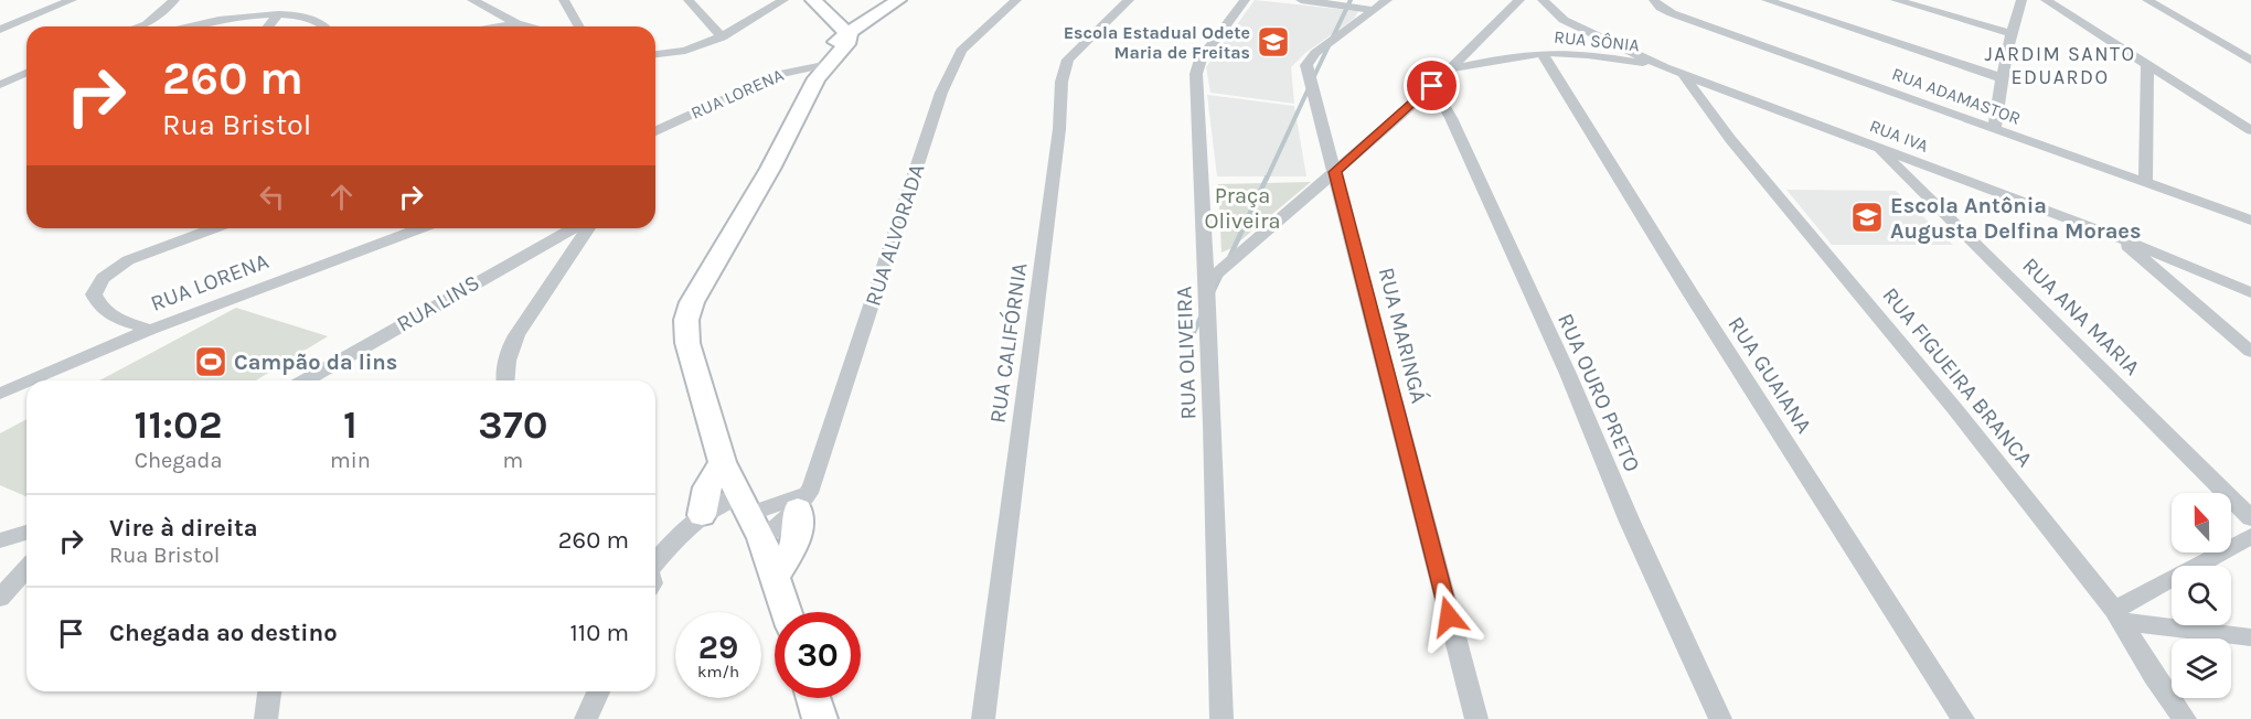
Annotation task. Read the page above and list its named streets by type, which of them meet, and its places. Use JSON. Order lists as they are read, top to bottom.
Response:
{
  "streets": {
    "street": [
      "RUA SÔNIA",
      "RUA LORENA",
      "RUA ADAMASTOR",
      "RUA IVA",
      "RUA ALVORADA",
      "RUA LINS",
      "RUA ANA MARIA",
      "RUA MARINGÁ",
      "RUA CALIFÓRNIA",
      "RUA OLIVEIRA",
      "RUA GUAIANA",
      "RUA FIGUEIRA BRANCA",
      "RUA OURO PRETO"
    ]
  },
  "crossings": [
    ["RUA SÔNIA", "RUA IVA"],
    ["RUA SÔNIA", "RUA GUAIANA"],
    ["RUA IVA", "RUA ANA MARIA"],
    ["RUA IVA", "RUA FIGUEIRA BRANCA"]
  ],
  "districts": ["JARDIM SANTO EDUARDO"],
  "parks": ["Praça Oliveira"],
  "places": {
    "school or university": ["Escola Estadual Odete Maria de Freitas", "Escola Antônia Augusta Delfina Moraes"],
    "sports": ["Campão da lins"]
  },
  "north": "top",
  "page": {
    "turn": ["260 m", "Rua Bristol"],
    "eta": [
      "11:02",
      "Chegada",
      "1",
      "min",
      "370",
      "m"
    ],
    "list": [
      {
        "name": "Vire à direita",
        "note": "Rua Bristol",
        "value": "260 m"
      },
      {
        "name": "Chegada ao destino",
        "value": "110 m"
      }
    ],
    "speed": "29 km/h",
    "limit": "30"
  }
}
